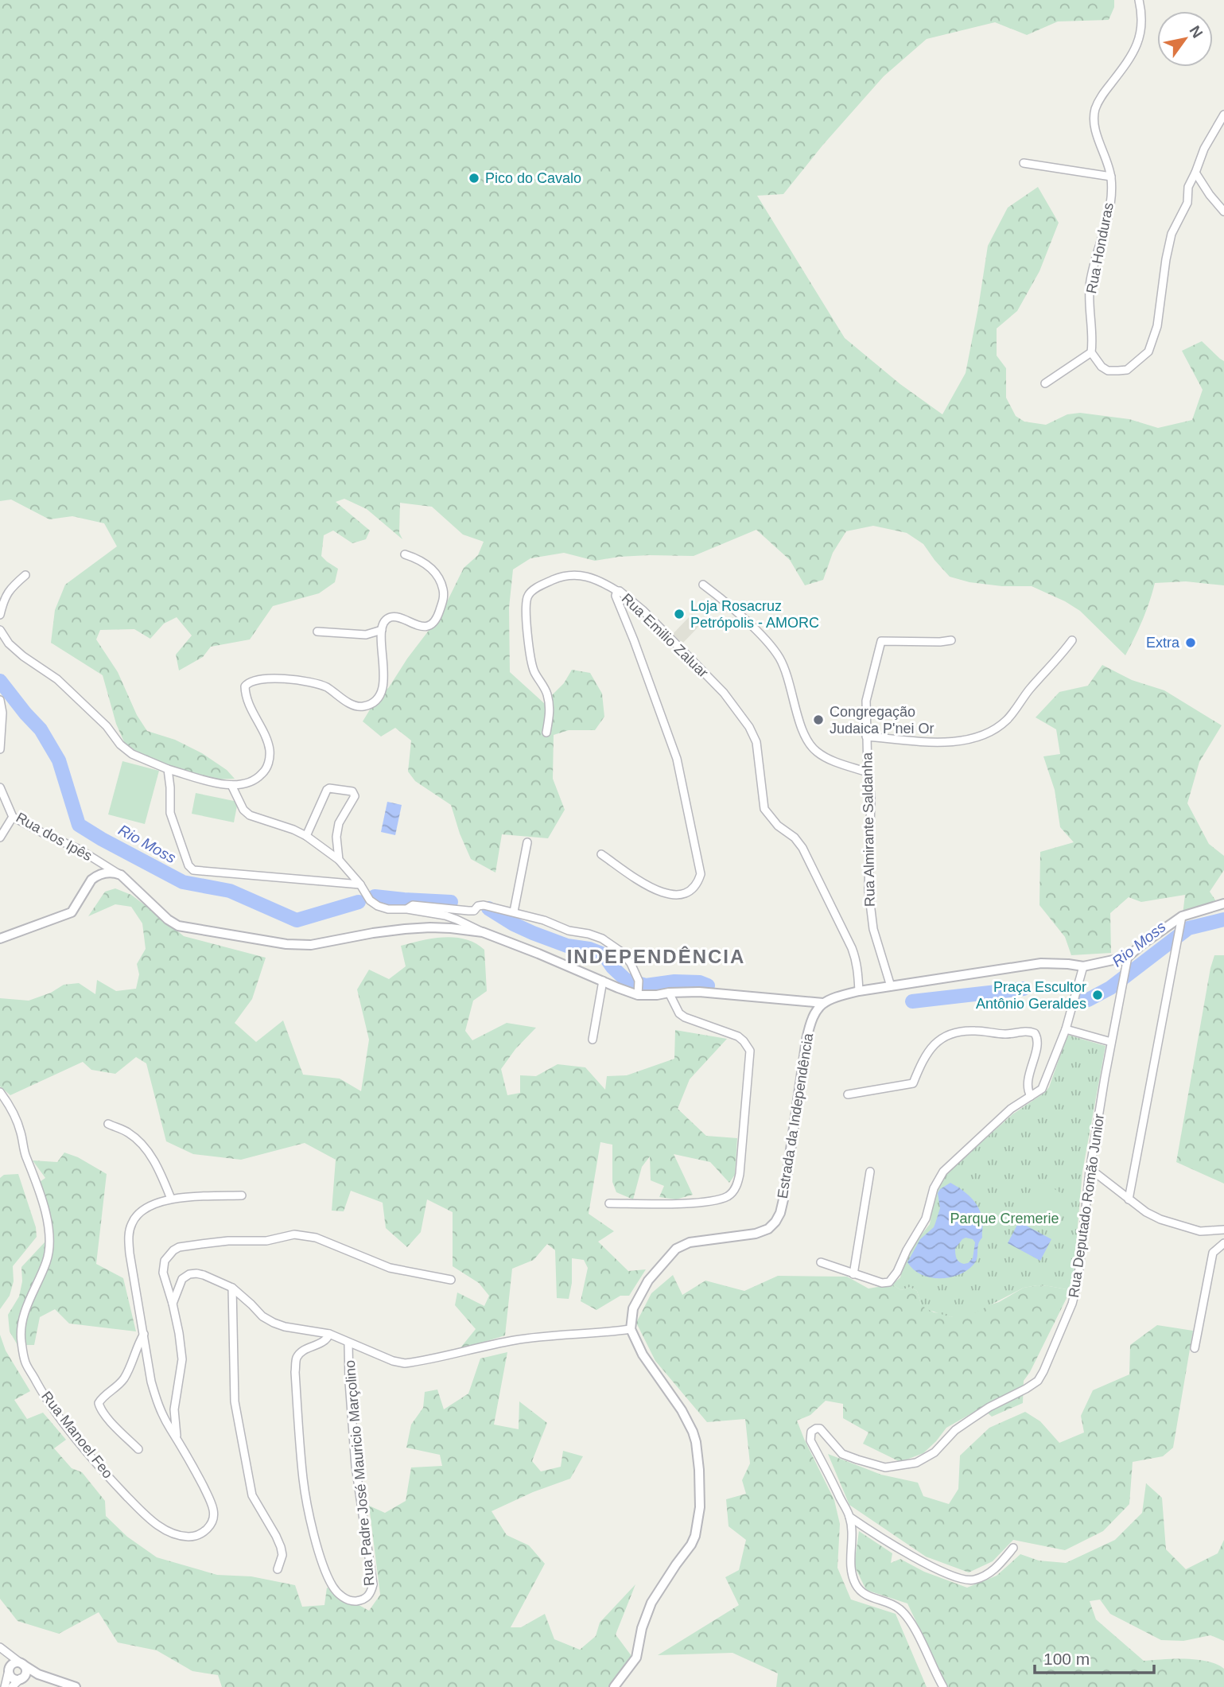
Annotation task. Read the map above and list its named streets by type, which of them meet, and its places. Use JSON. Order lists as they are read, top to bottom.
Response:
{
  "streets": {
    "street": [
      "Rua Honduras",
      "Rua Emilio Zaluar",
      "Rua Almirante Saldanha",
      "Rua dos Ipês",
      "Estrada da Independência",
      "Rua Deputado Romão Junior",
      "Rua Manoel Feo",
      "Rua Padre José Mauricio Marçolino"
    ]
  },
  "districts": ["INDEPENDÊNCIA"],
  "water": ["Rio Moss"],
  "parks": ["Parque Cremerie"],
  "places": [
    "Pico do Cavalo",
    "Loja Rosacruz Petrópolis - AMORC",
    "Extra",
    "Congregação Judaica P'nei Or",
    "Praça Escultor Antônio Geraldes"
  ],
  "scale_bar": "100 m",
  "north": "top right"
}
